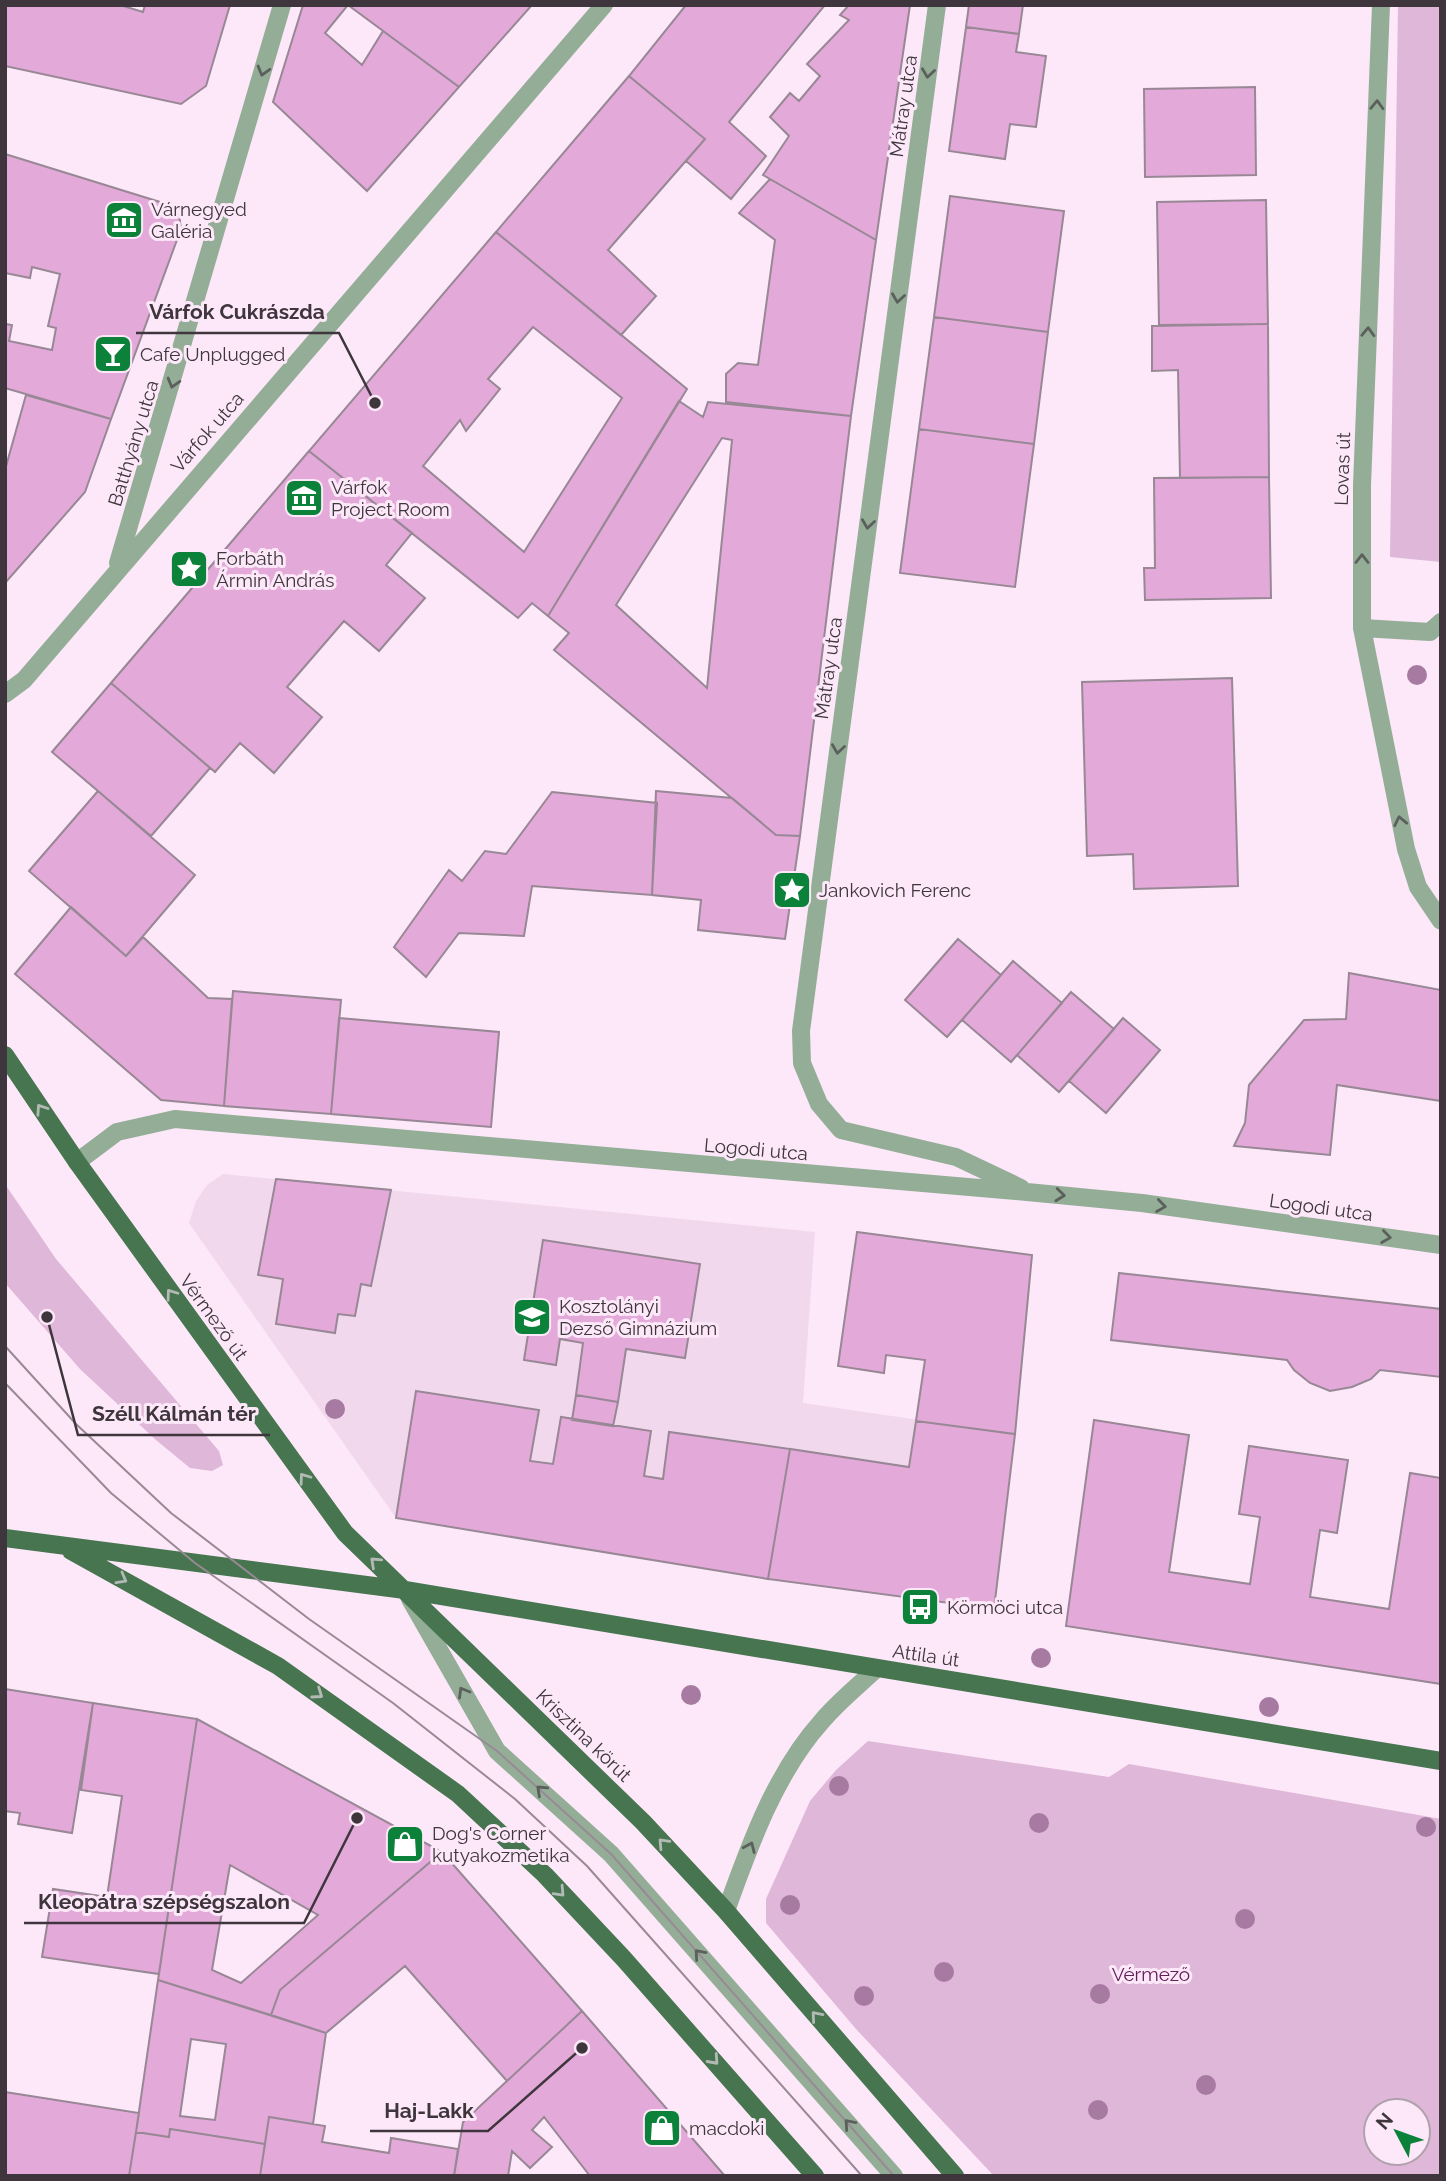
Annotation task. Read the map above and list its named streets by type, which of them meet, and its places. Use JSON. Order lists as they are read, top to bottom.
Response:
{
  "streets": {
    "main road": ["Vérmező út", "Attila út", "Krisztina körút"],
    "street": [
      "Mátray utca",
      "Várfok utca",
      "Batthyány utca",
      "Lovas út",
      "Logodi utca"
    ]
  },
  "crossings": [
    ["Mátray utca", "Logodi utca"],
    ["Várfok utca", "Batthyány utca"],
    ["Logodi utca", "Vérmező út"],
    ["Vérmező út", "Attila út"],
    ["Vérmező út", "Krisztina körút"],
    ["Attila út", "Krisztina körút"]
  ],
  "one_way": [
    "Mátray utca",
    "Batthyány utca",
    "Lovas út",
    "Vérmező út"
  ],
  "parks": ["Vérmező"],
  "places": {
    "museum": ["Várnegyed Galéria", "Várfok Project Room"],
    "bar": ["Cafe Unplugged"],
    "other": [
      "Várfok Cukrászda",
      "Széll Kálmán tér",
      "Kleopátra szépségszalon",
      "Haj-Lakk"
    ],
    "place": ["Forbáth Ármin András", "Jankovich Ferenc"],
    "school or university": ["Kosztolányi Dezső Gimnázium"],
    "bus stop": ["Körmöci utca"],
    "shop": ["Dog's Corner kutyakozmetika", "macdoki"]
  },
  "north": "top left"
}
